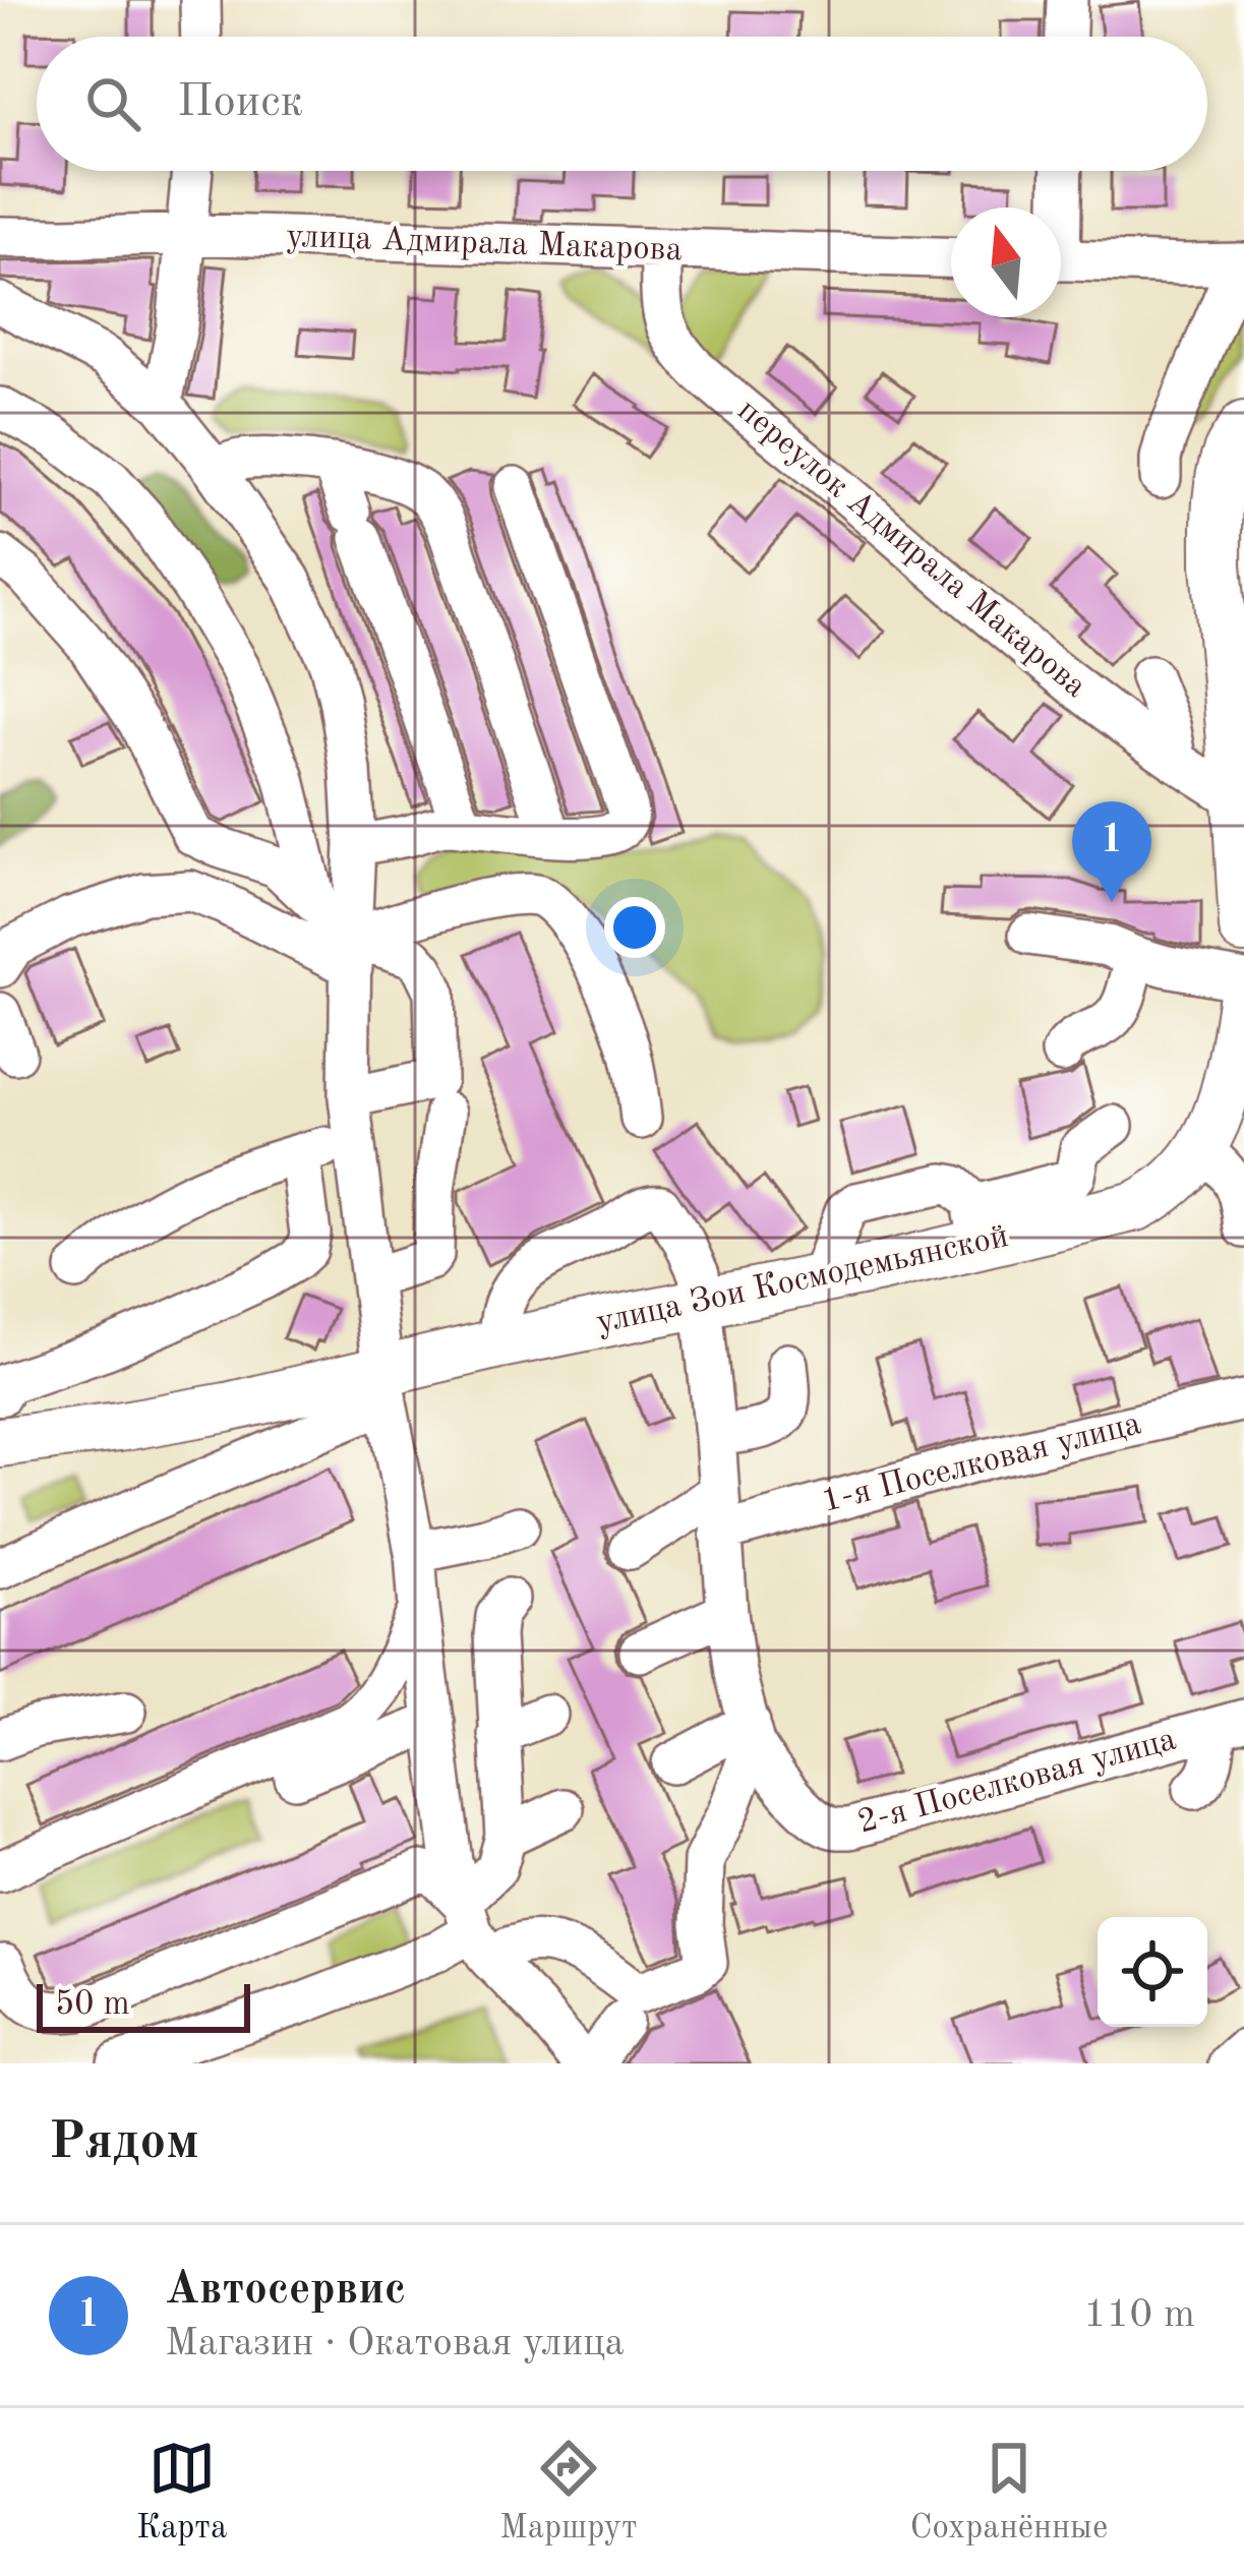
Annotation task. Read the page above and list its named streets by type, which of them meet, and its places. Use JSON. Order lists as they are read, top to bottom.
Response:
{
  "streets": {
    "main road": ["улица Зои Космодемьянской"],
    "street": [
      "улица Адмирала Макарова",
      "переулок Адмирала Макарова",
      "1-я Поселковая улица",
      "2-я Поселковая улица"
    ]
  },
  "crossings": [
    ["улица Адмирала Макарова", "переулок Адмирала Макарова"]
  ],
  "scale_bar": "50 m",
  "north": "top",
  "page": {
    "search": "Поиск",
    "pins": "1",
    "scale": "50 m",
    "heading": "Рядом",
    "list": [
      {
        "mark": "1",
        "name": "Автосервис",
        "note": "Магазин · Окатовая улица",
        "value": "110 m"
      }
    ],
    "nav": ["Карта", "Маршрут", "Сохранённые"]
  }
}
